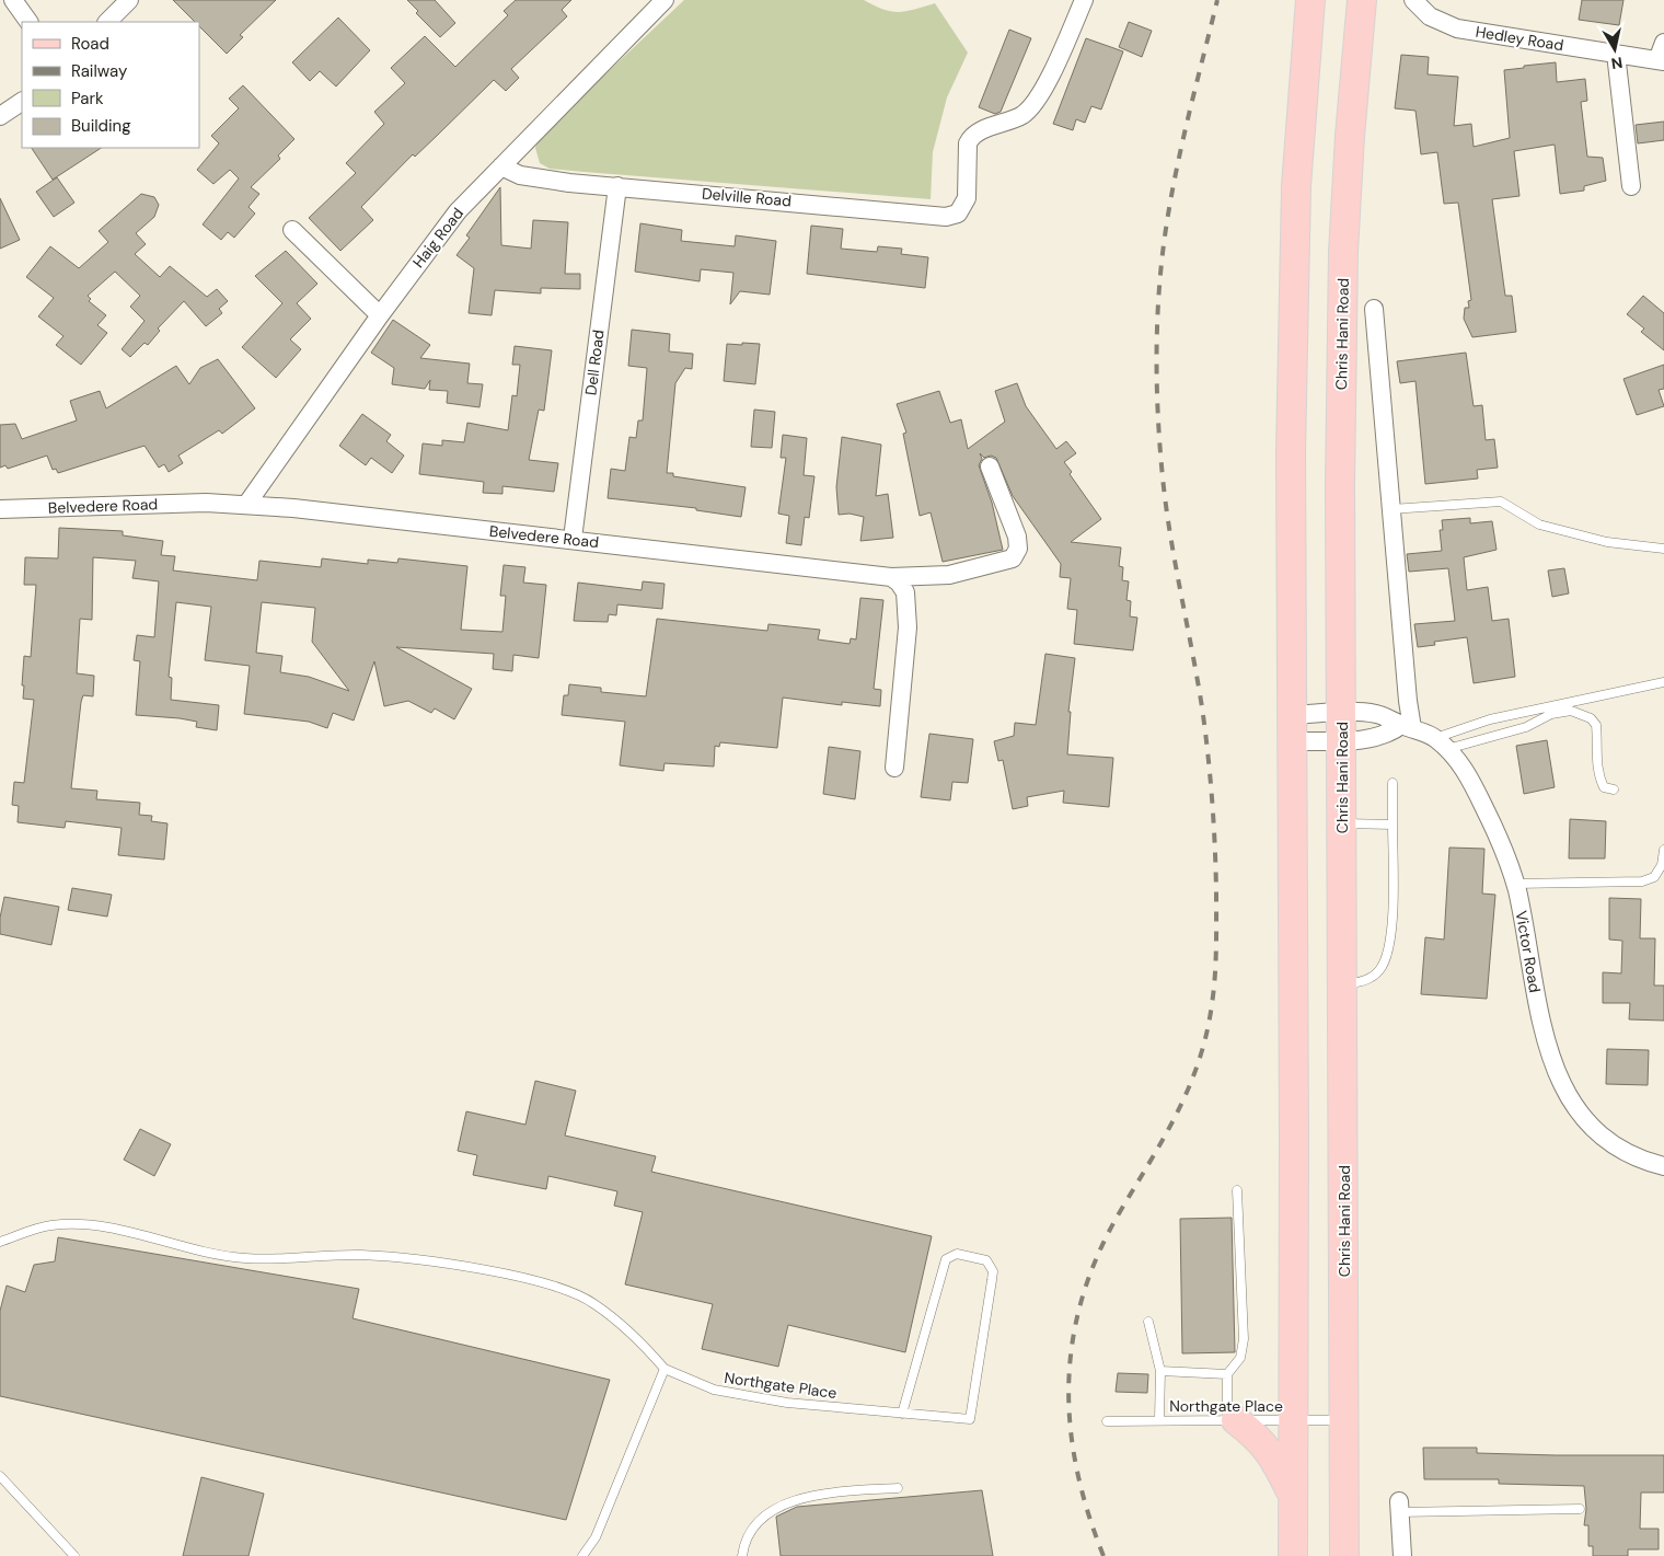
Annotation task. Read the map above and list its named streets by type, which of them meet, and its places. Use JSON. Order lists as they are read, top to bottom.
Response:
{
  "streets": {
    "main road": ["Chris Hani Road"],
    "street": [
      "Hedley Road",
      "Delville Road",
      "Haig Road",
      "Dell Road",
      "Belvedere Road",
      "Victor Road"
    ],
    "lane": ["Northgate Place"]
  },
  "crossings": [
    ["Delville Road", "Haig Road"],
    ["Delville Road", "Dell Road"],
    ["Haig Road", "Belvedere Road"],
    ["Chris Hani Road", "Victor Road"],
    ["Chris Hani Road", "Northgate Place"],
    ["Dell Road", "Belvedere Road"]
  ],
  "legend": [
    "Road",
    "Railway",
    "Park",
    "Building"
  ],
  "north": "bottom"
}
